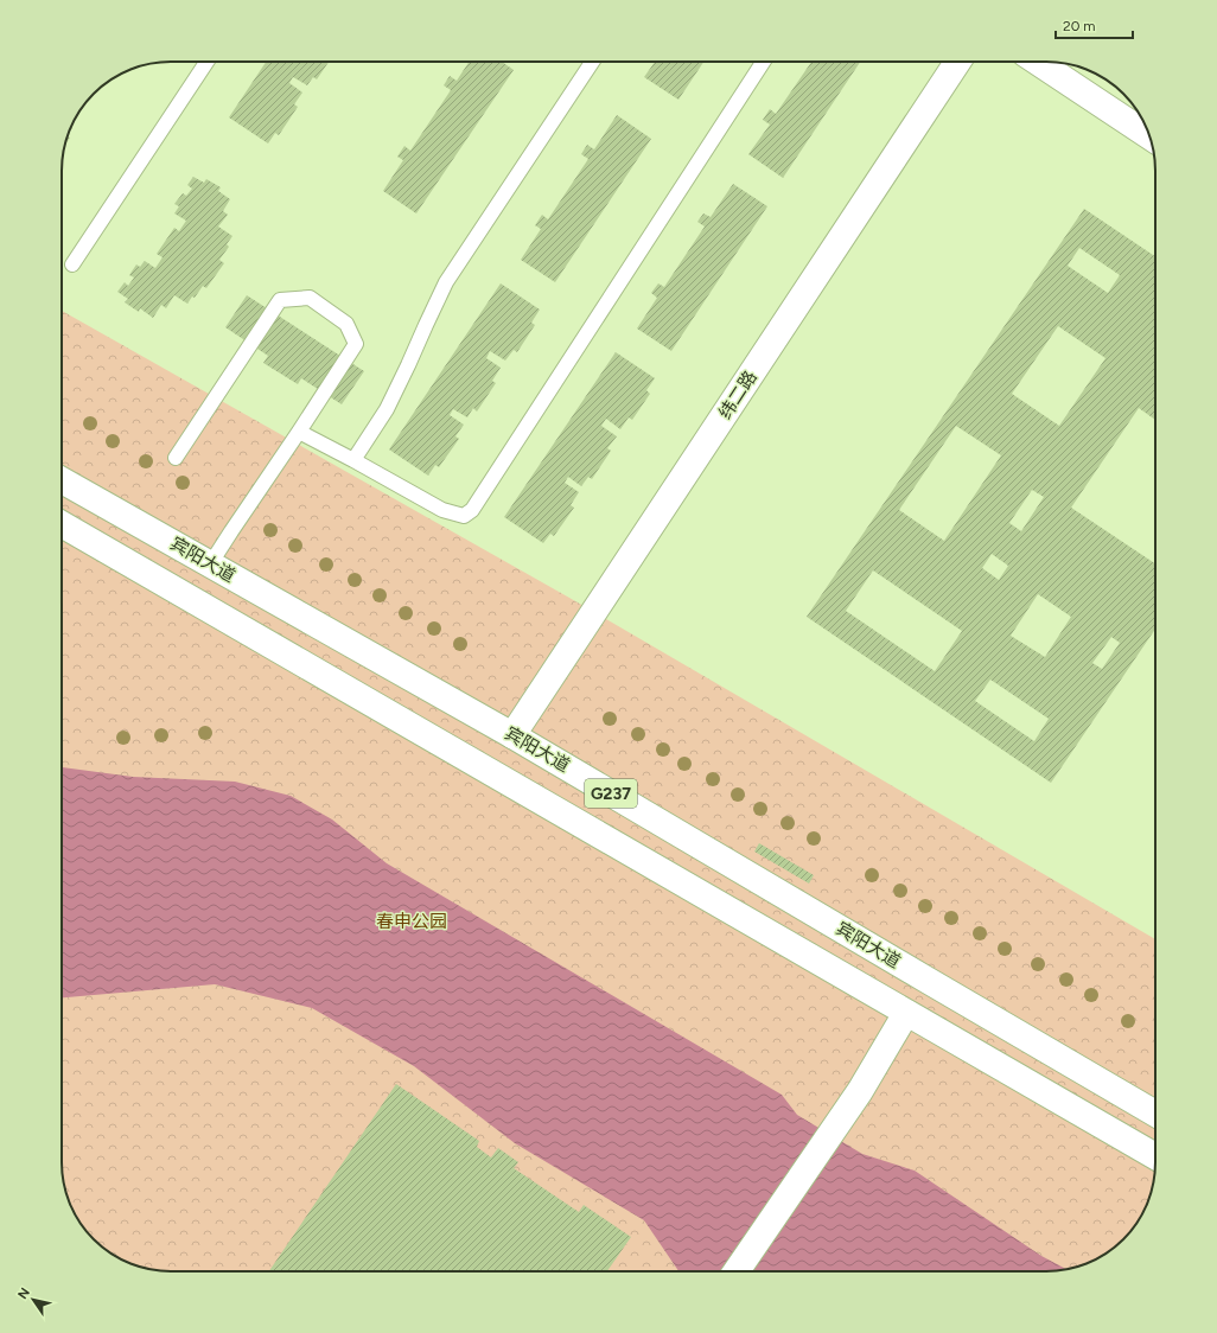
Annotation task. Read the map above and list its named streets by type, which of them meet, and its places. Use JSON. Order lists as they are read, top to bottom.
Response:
{
  "streets": {
    "main road": ["纬二路", "宾阳大道", "G237"]
  },
  "crossings": [
    ["纬二路", "宾阳大道"]
  ],
  "parks": ["春申公园"],
  "scale_bar": "20 m",
  "north": "top left"
}
